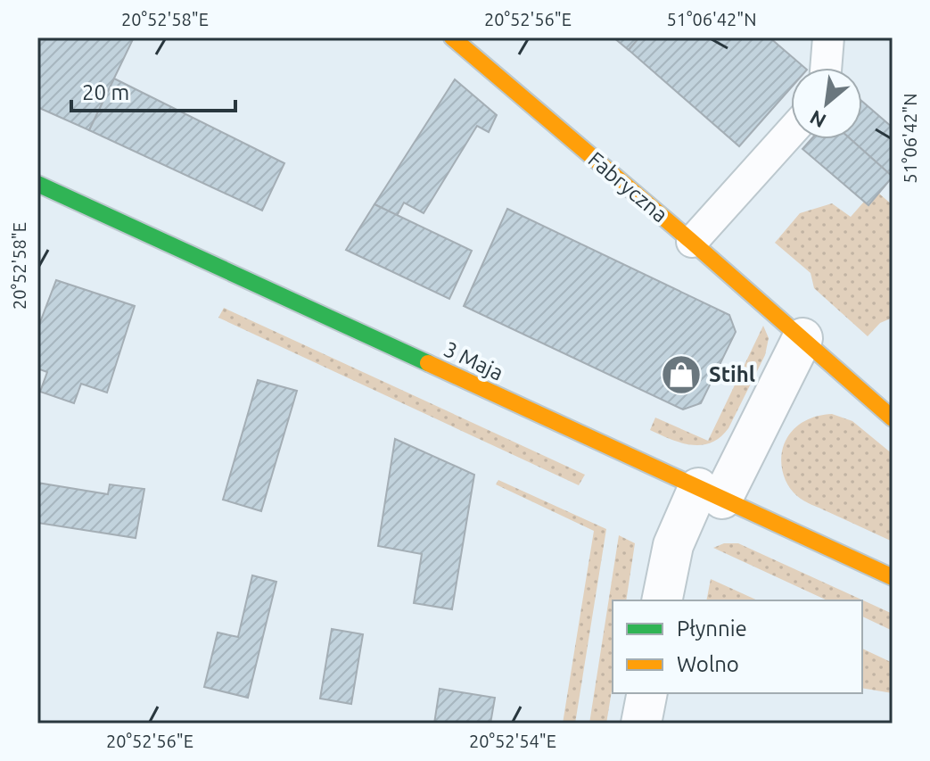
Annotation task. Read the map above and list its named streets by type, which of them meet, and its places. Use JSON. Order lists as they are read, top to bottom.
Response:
{
  "streets": {
    "street": ["Fabryczna", "3 Maja"]
  },
  "places": {
    "shop": ["Stihl"]
  },
  "legend": ["Płynnie", "Wolno"],
  "scale_bar": "20 m",
  "north": "bottom left",
  "coordinates": [
    "20°52'58\"E",
    "20°52'56\"E",
    "51°06'42\"N",
    "20°52'54\"E"
  ]
}
